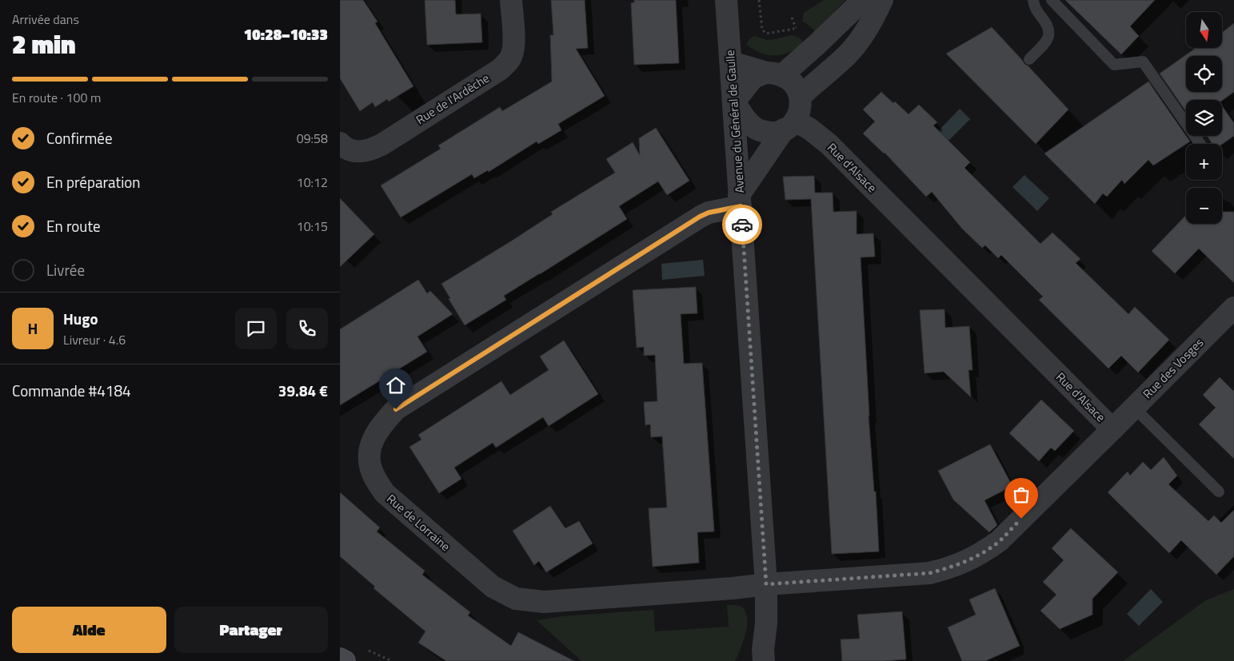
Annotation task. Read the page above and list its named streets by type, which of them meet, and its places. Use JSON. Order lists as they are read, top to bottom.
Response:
{
  "streets": {
    "street": [
      "Rue de l'Ardêche",
      "Avenue du Général de Gaulle",
      "Rue d'Alsace",
      "Rue des Vosges",
      "Rue de Lorraine"
    ]
  },
  "crossings": [
    ["Avenue du Général de Gaulle", "Rue d'Alsace"],
    ["Avenue du Général de Gaulle", "Rue de Lorraine"],
    ["Rue d'Alsace", "Rue des Vosges"],
    ["Rue d'Alsace", "Rue de Lorraine"]
  ],
  "north": "bottom",
  "page": {
    "heading": ["2 min", "Arrivée dans", "10:28–10:33"],
    "panel": [
      "Hugo",
      "Livreur · 4.6",
      "Commande #4184",
      "39.84 €"
    ],
    "map_buttons": ["+", "−"],
    "bar": "En route · 100 m",
    "list": [
      ["Confirmée", "09:58"],
      ["En préparation", "10:12"],
      ["En route", "10:15"],
      "Livrée"
    ],
    "round": "H",
    "buttons": ["Aide", "Partager"]
  }
}
